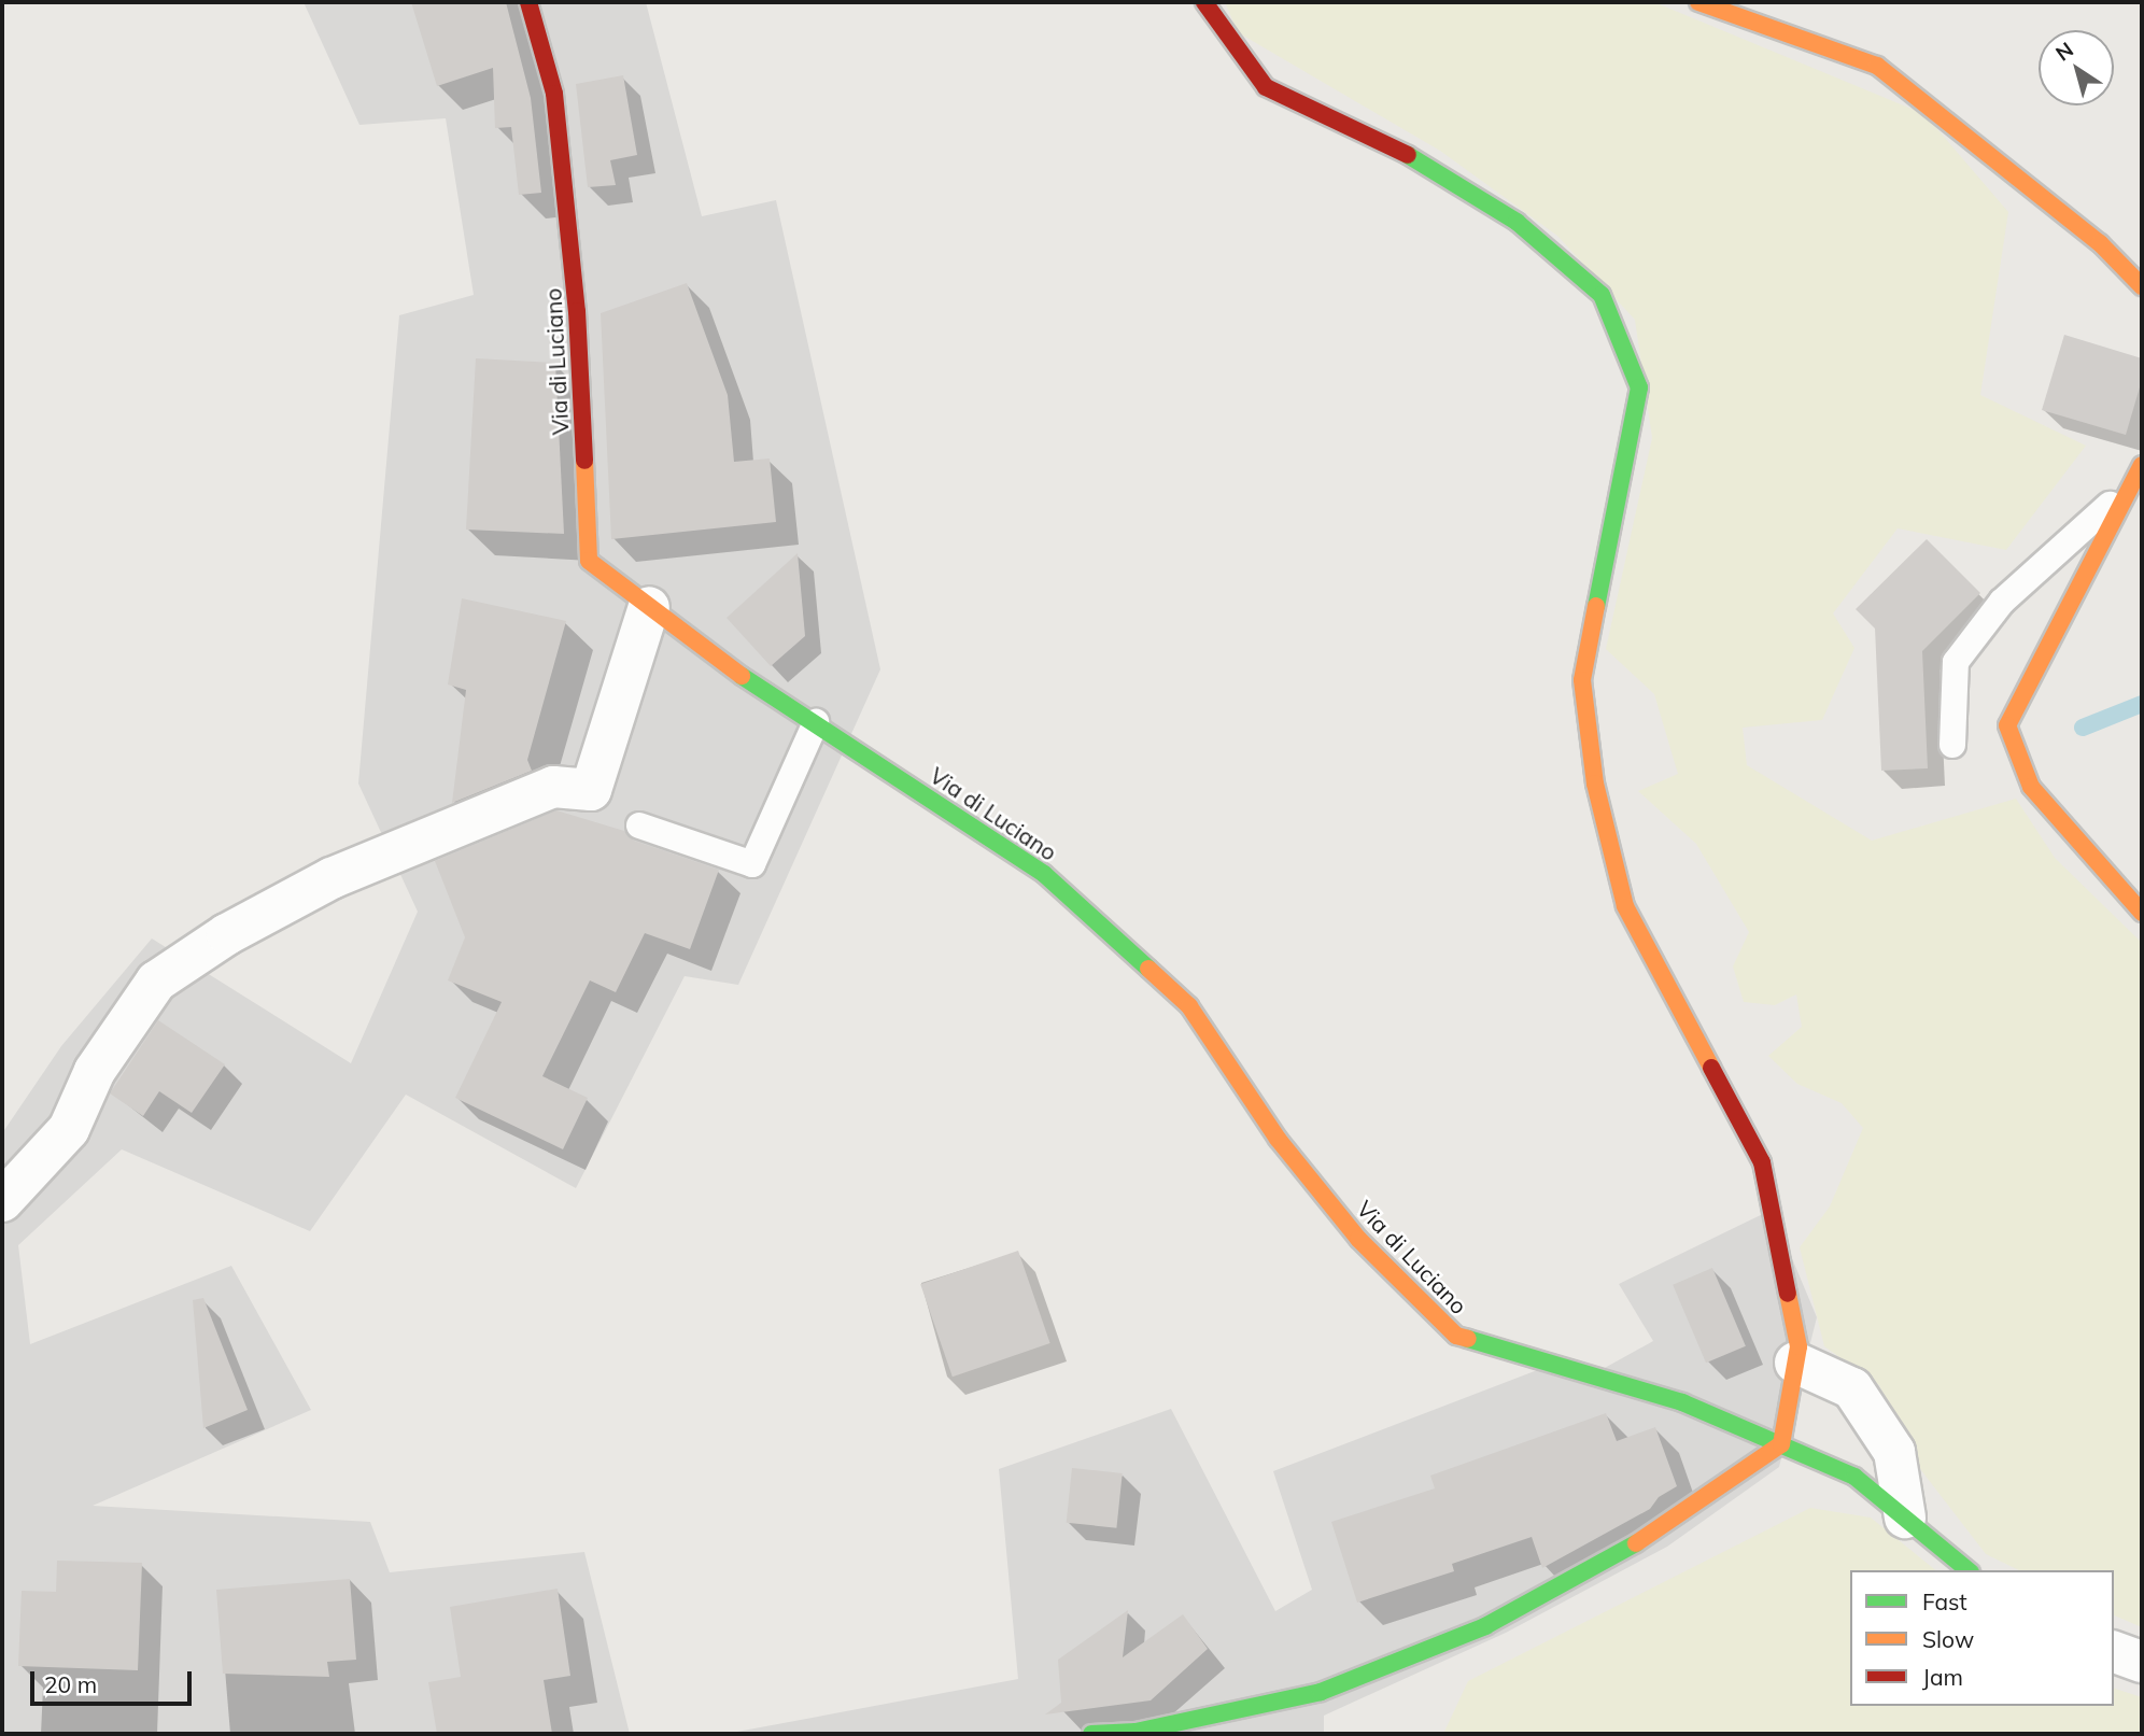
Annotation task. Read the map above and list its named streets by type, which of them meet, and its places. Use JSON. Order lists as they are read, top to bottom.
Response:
{
  "streets": {
    "street": ["Via di Luciano"]
  },
  "legend": ["Fast", "Slow", "Jam"],
  "scale_bar": "20 m",
  "north": "top left"
}
